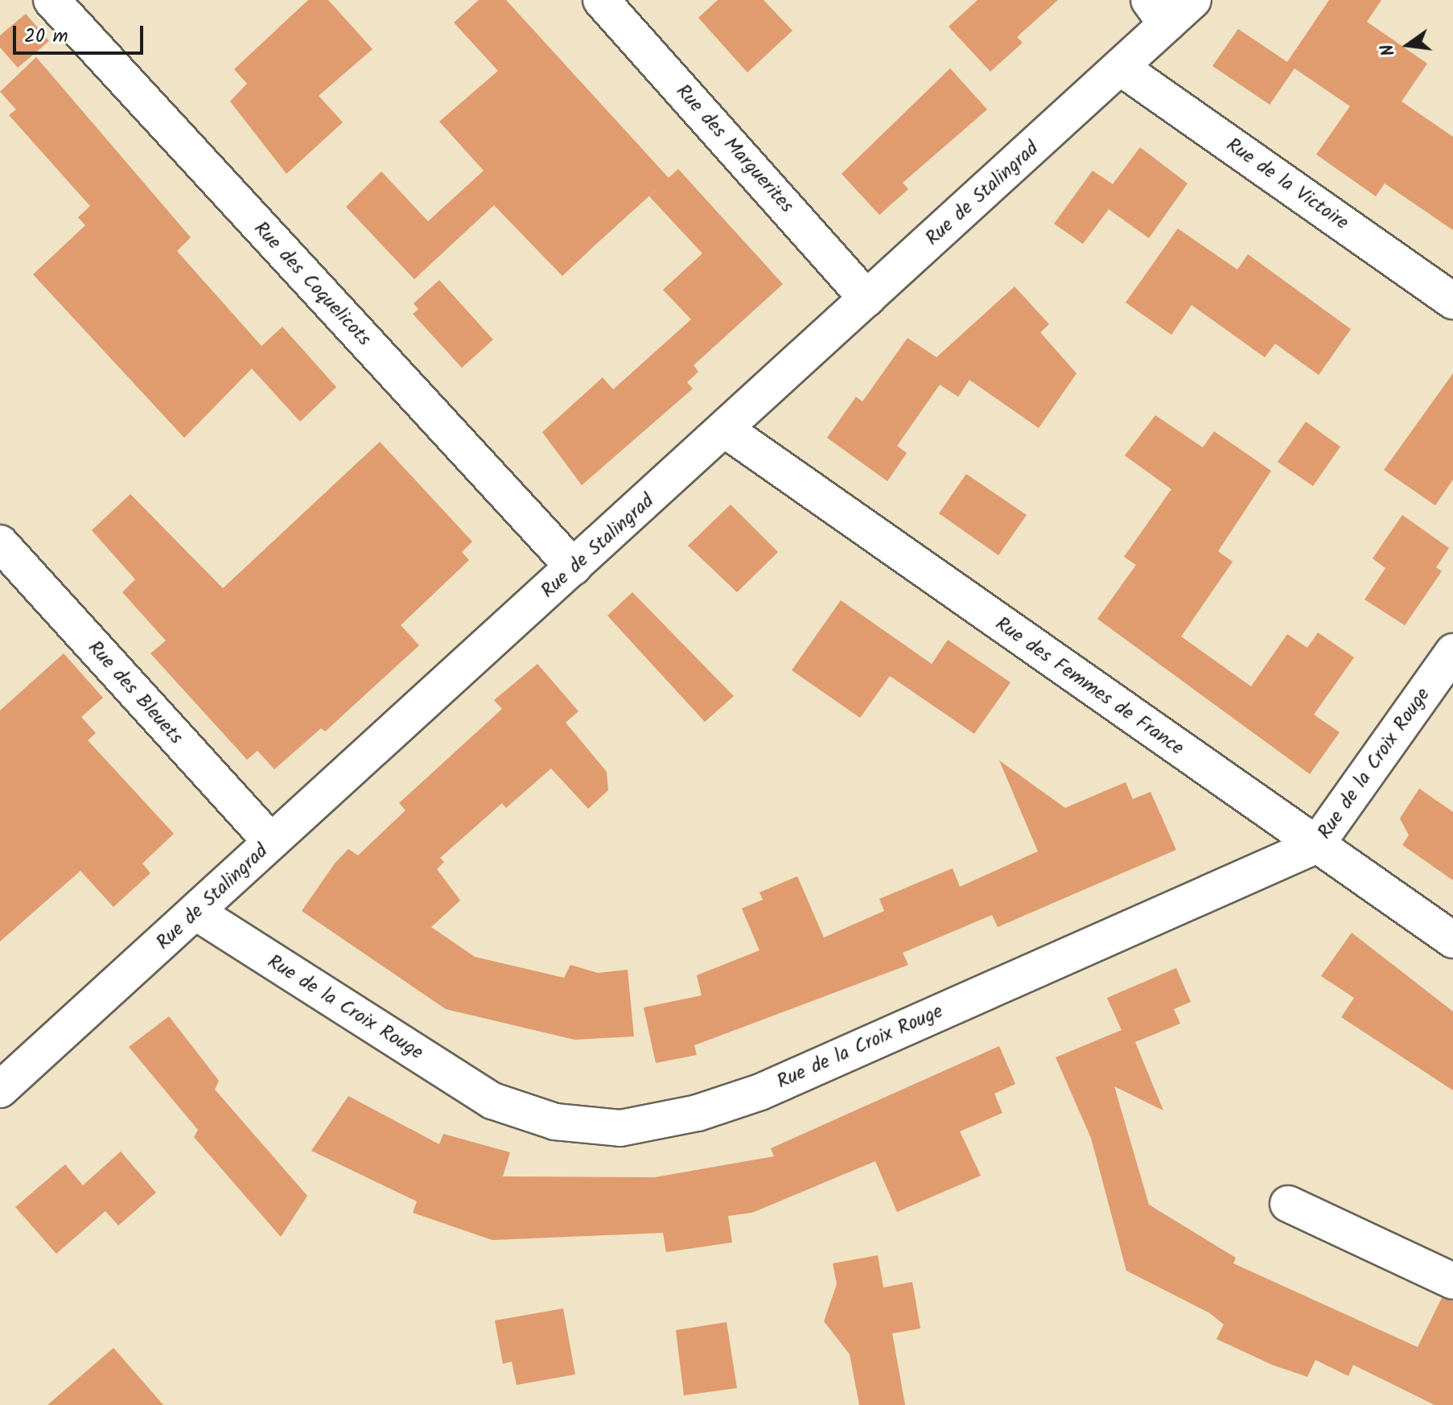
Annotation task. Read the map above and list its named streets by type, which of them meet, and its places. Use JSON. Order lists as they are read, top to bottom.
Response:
{
  "streets": {
    "street": [
      "Rue des Marguerites",
      "Rue de la Victoire",
      "Rue de Stalingrad",
      "Rue des Coquelicots",
      "Rue des Femmes de France",
      "Rue des Bleuets",
      "Rue de la Croix Rouge"
    ]
  },
  "crossings": [
    ["Rue des Marguerites", "Rue de Stalingrad"],
    ["Rue de la Victoire", "Rue de Stalingrad"],
    ["Rue de Stalingrad", "Rue des Coquelicots"],
    ["Rue de Stalingrad", "Rue des Femmes de France"],
    ["Rue de Stalingrad", "Rue des Bleuets"],
    ["Rue de Stalingrad", "Rue de la Croix Rouge"],
    ["Rue des Femmes de France", "Rue de la Croix Rouge"]
  ],
  "scale_bar": "20 m",
  "north": "left"
}
